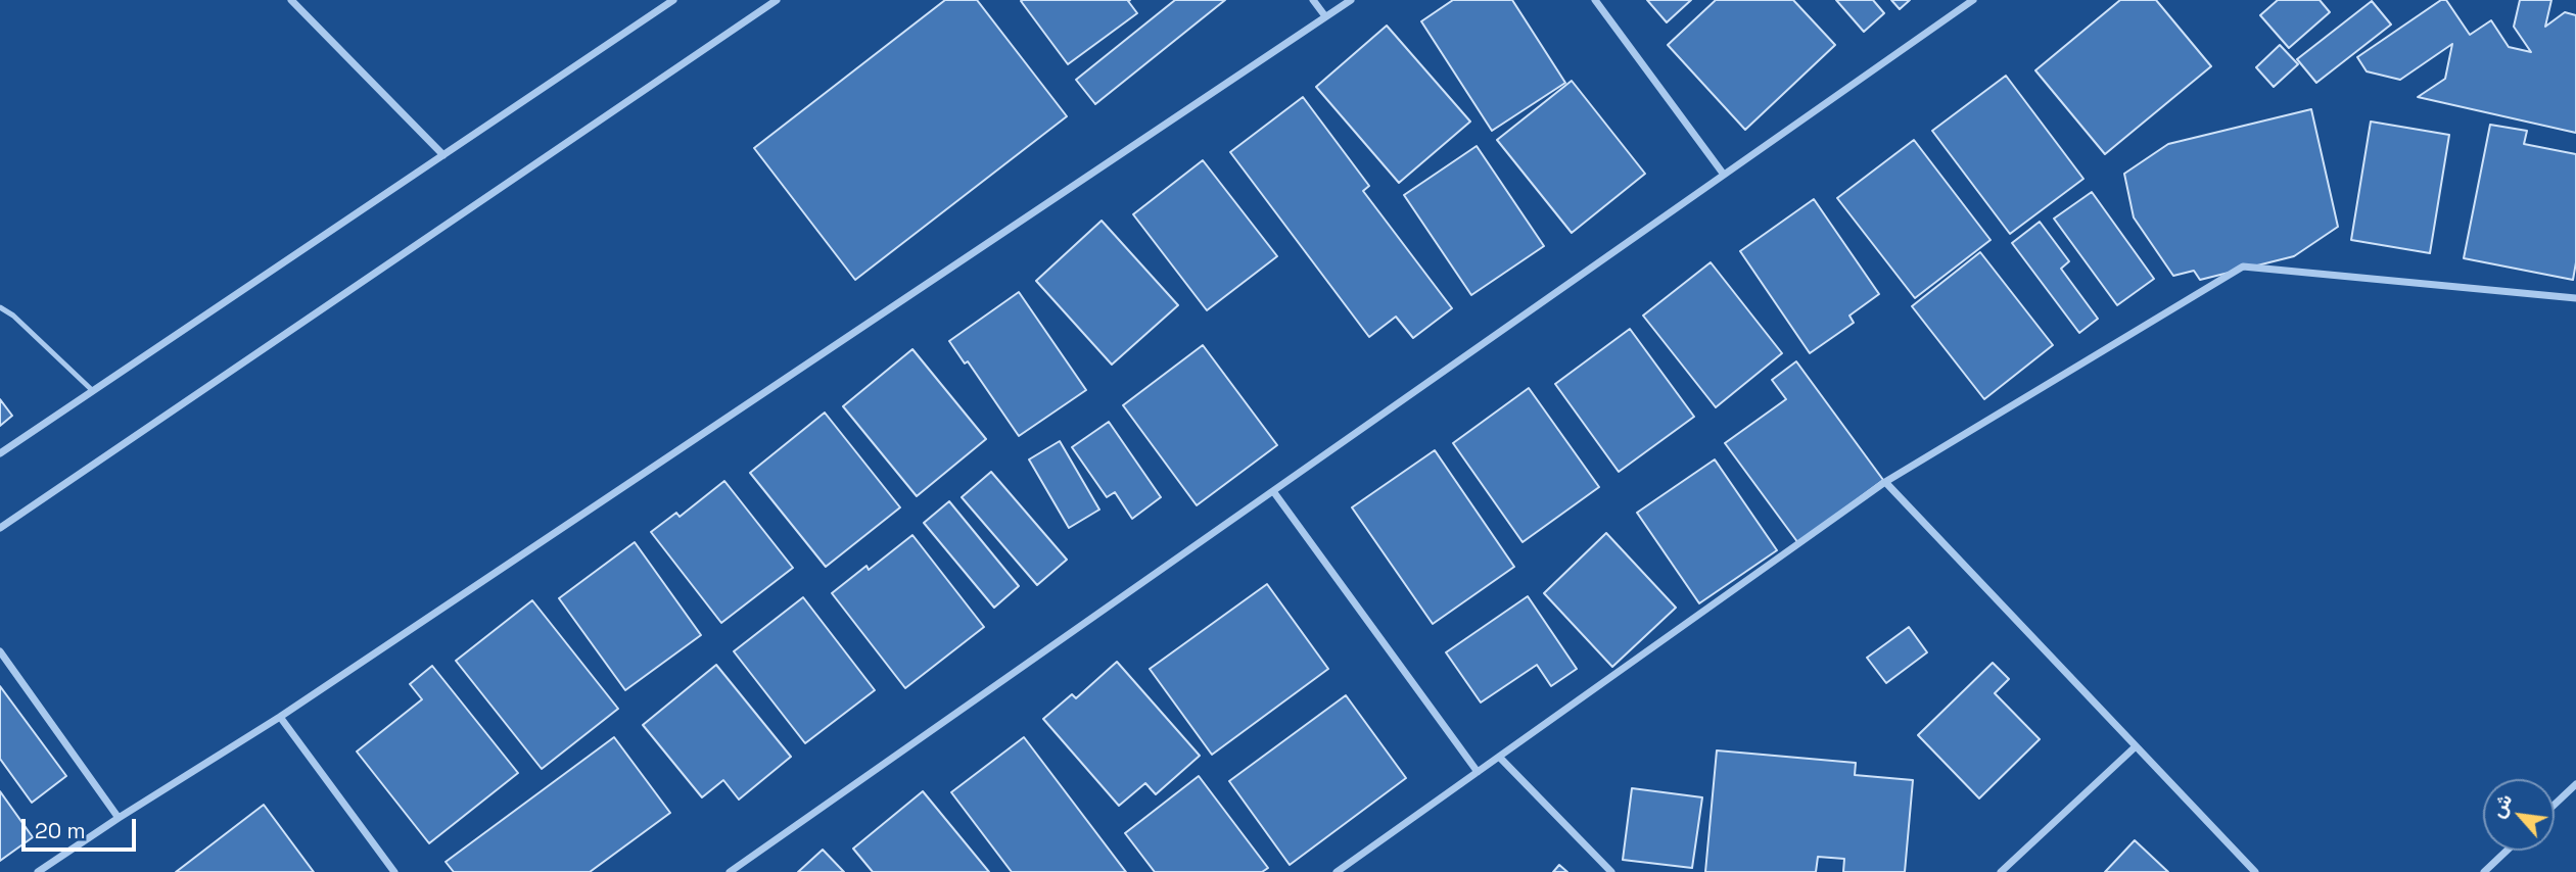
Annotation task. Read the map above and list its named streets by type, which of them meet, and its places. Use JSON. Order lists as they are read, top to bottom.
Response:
{
  "scale_bar": "20 m",
  "north": "top left"
}
